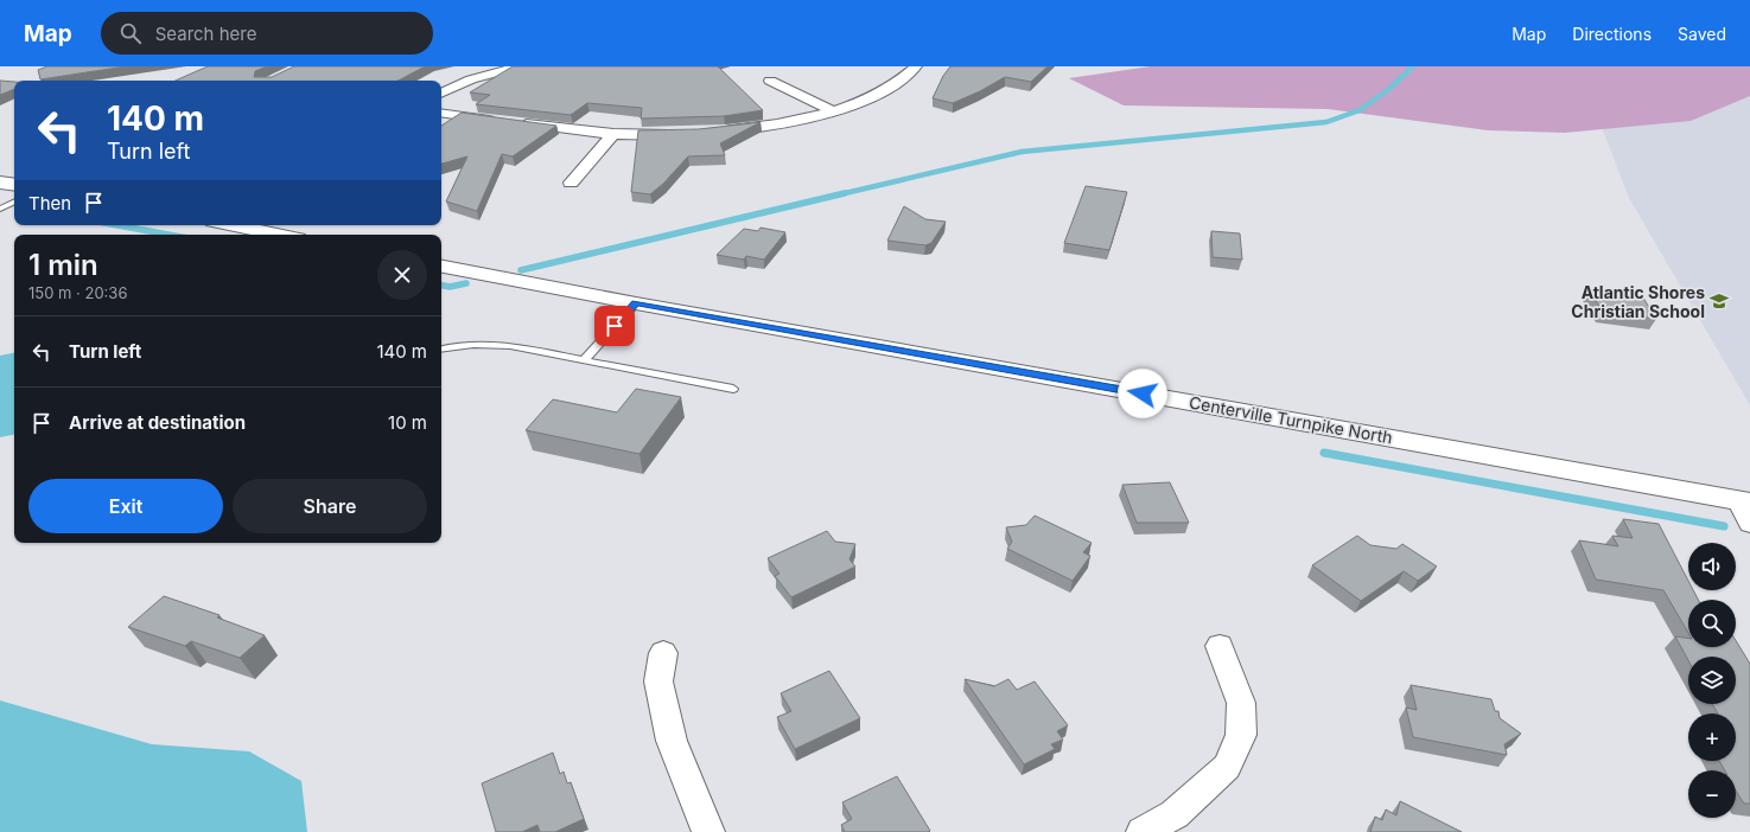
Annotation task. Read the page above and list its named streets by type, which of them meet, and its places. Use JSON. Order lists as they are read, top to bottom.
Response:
{
  "streets": {
    "main road": ["Centerville Turnpike North"]
  },
  "places": {
    "school or university": ["Atlantic Shores Christian School"]
  },
  "page": {
    "header": "Map",
    "search": "Search here",
    "nav": ["Map", "Directions", "Saved"],
    "turn": ["140 m", "Turn left"],
    "then": "Then",
    "heading": ["1 min", "150 m · 20:36"],
    "list": [
      {
        "name": "Turn left",
        "value": "140 m"
      },
      {
        "name": "Arrive at destination",
        "value": "10 m"
      }
    ],
    "buttons": ["Exit", "Share"],
    "map_buttons": ["+", "−"]
  }
}
